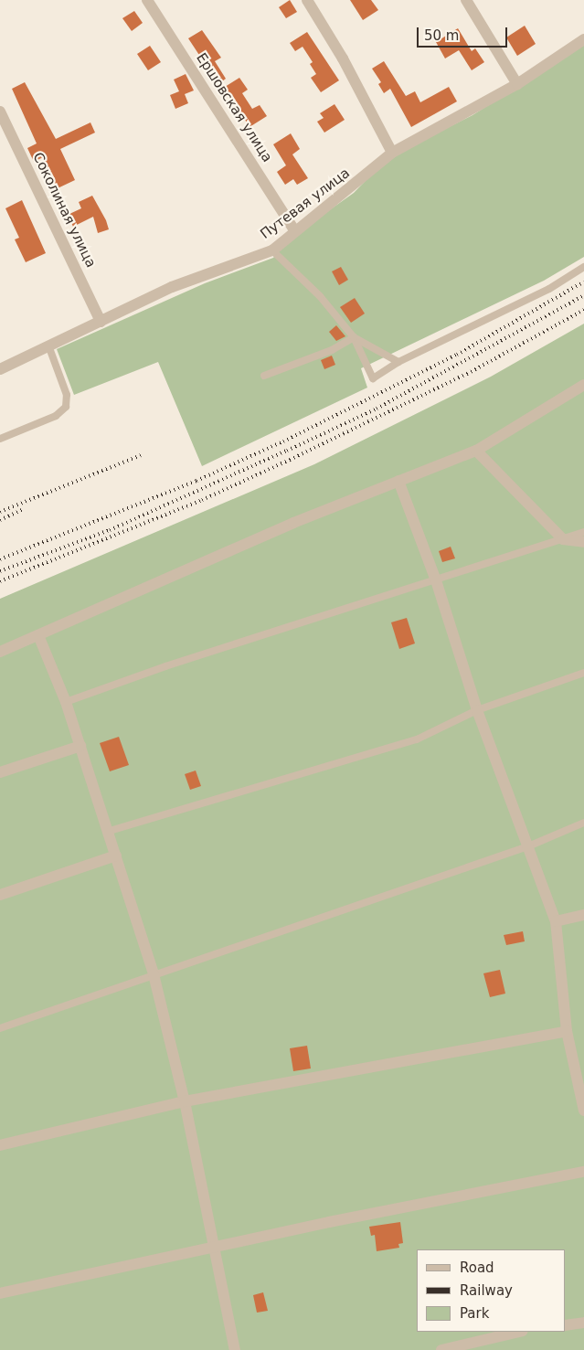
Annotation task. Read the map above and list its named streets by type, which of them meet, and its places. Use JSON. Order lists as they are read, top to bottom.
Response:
{
  "streets": {
    "street": ["Ершовская улица", "Путевая улица", "Соколиная улица"]
  },
  "crossings": [
    ["Ершовская улица", "Путевая улица"],
    ["Путевая улица", "Соколиная улица"]
  ],
  "legend": ["Road", "Railway", "Park"],
  "scale_bar": "50 m"
}
